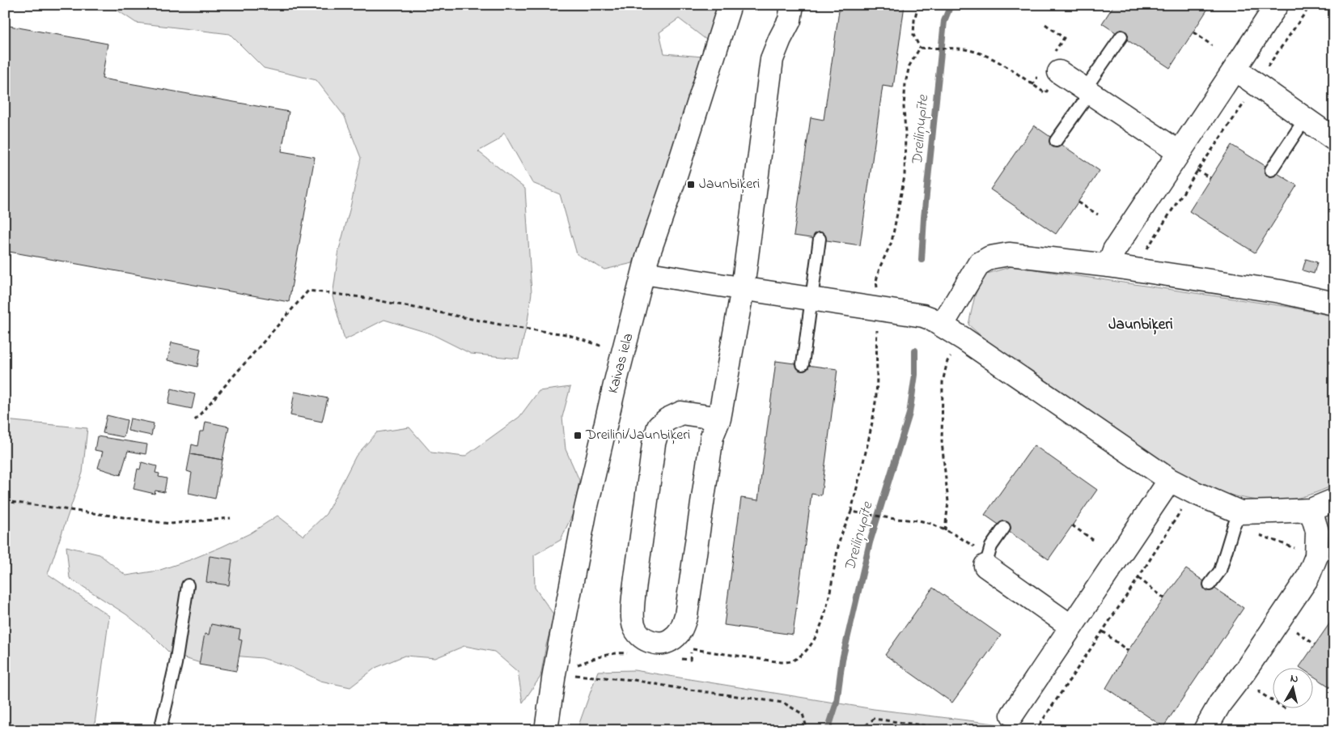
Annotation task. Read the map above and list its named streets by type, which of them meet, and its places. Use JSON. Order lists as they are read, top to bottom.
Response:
{
  "streets": {
    "street": ["Kaivas iela"]
  },
  "districts": ["Jaunbiķeri"],
  "water": ["Dreiliņupīte"],
  "places": {
    "transit": ["Jaunbiķeri", "Dreiliņi/Jaunbiķeri"]
  },
  "north": "top"
}
